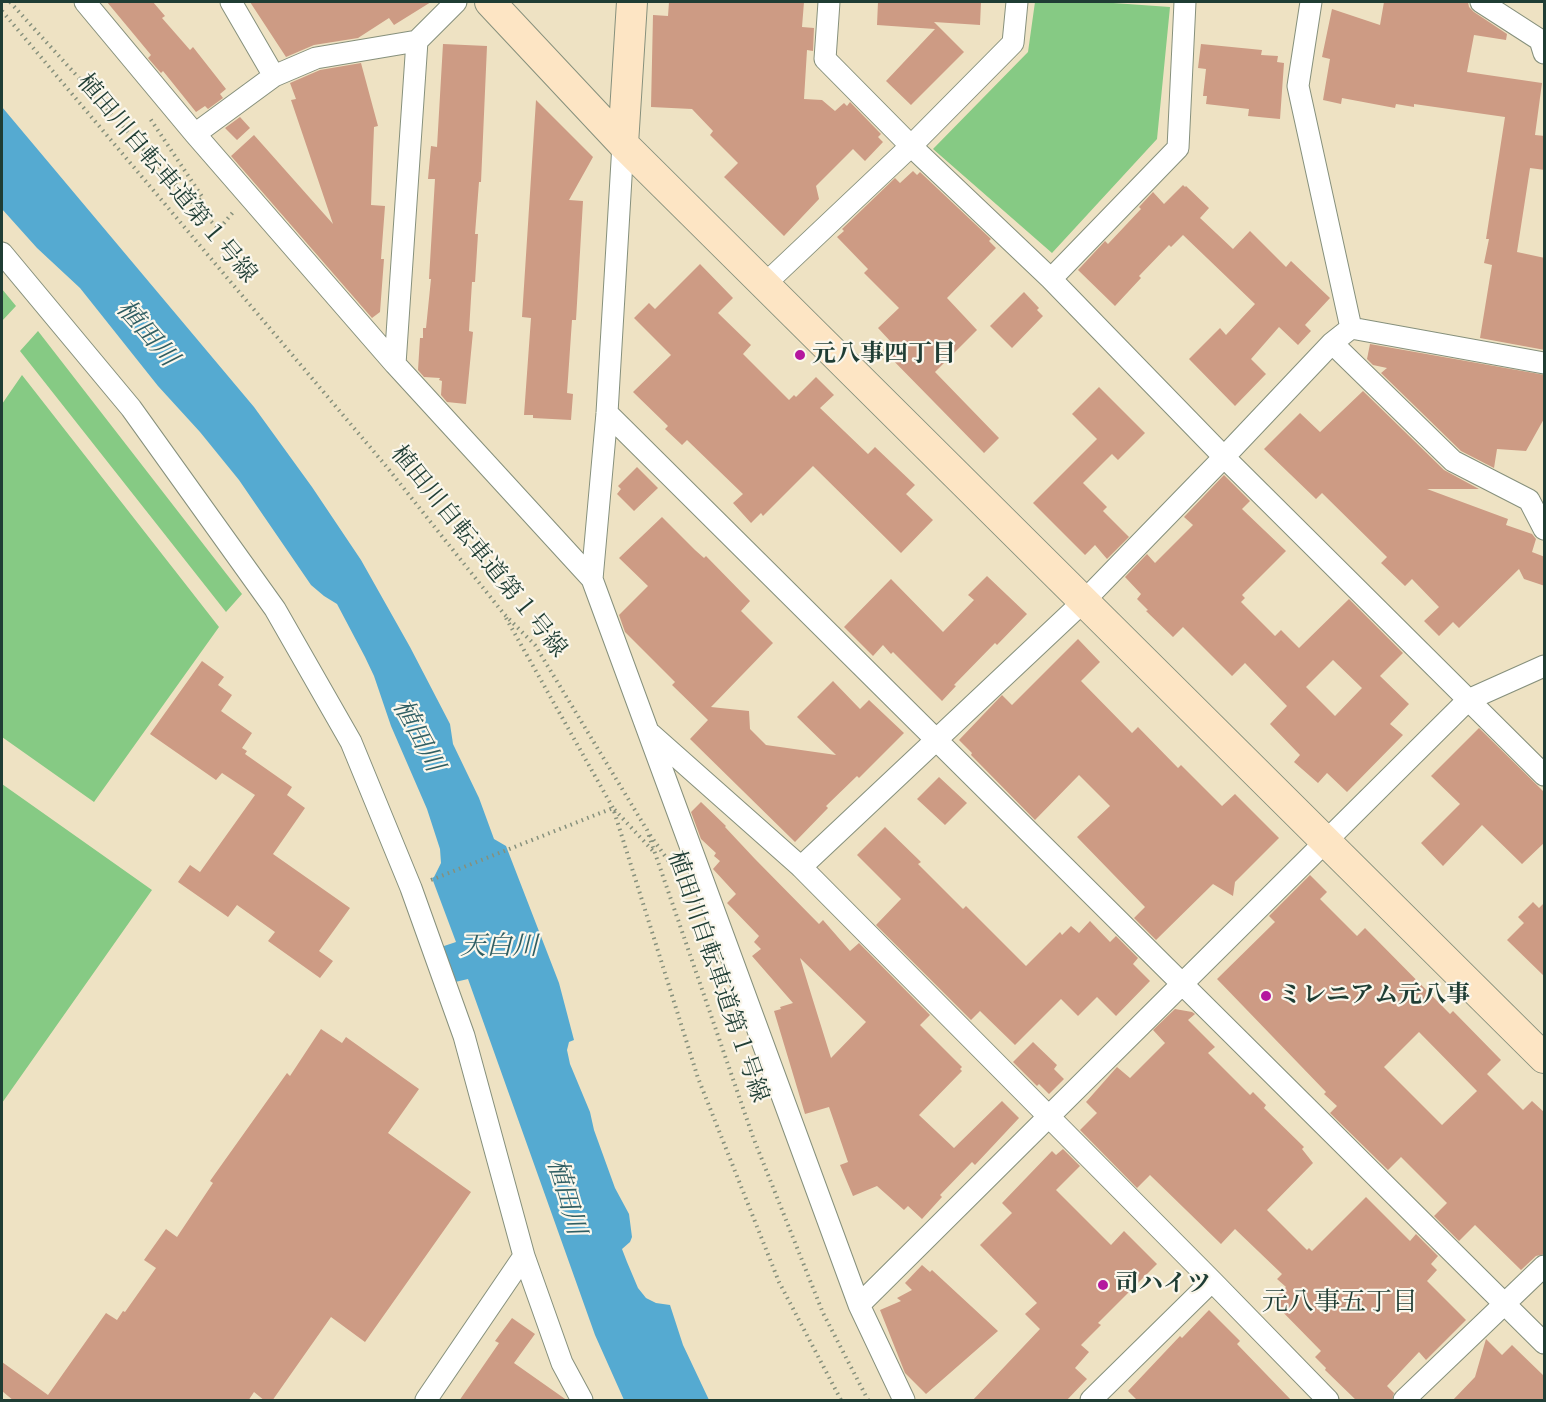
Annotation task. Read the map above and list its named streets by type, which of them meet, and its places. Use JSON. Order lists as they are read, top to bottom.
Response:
{
  "streets": {
    "path": ["植田川自転車道第１号線"]
  },
  "districts": ["元八事五丁目"],
  "water": ["植田川", "天白川"],
  "places": ["元八事四丁目", "ミレニアム元八事", "司ハイツ"]
}
